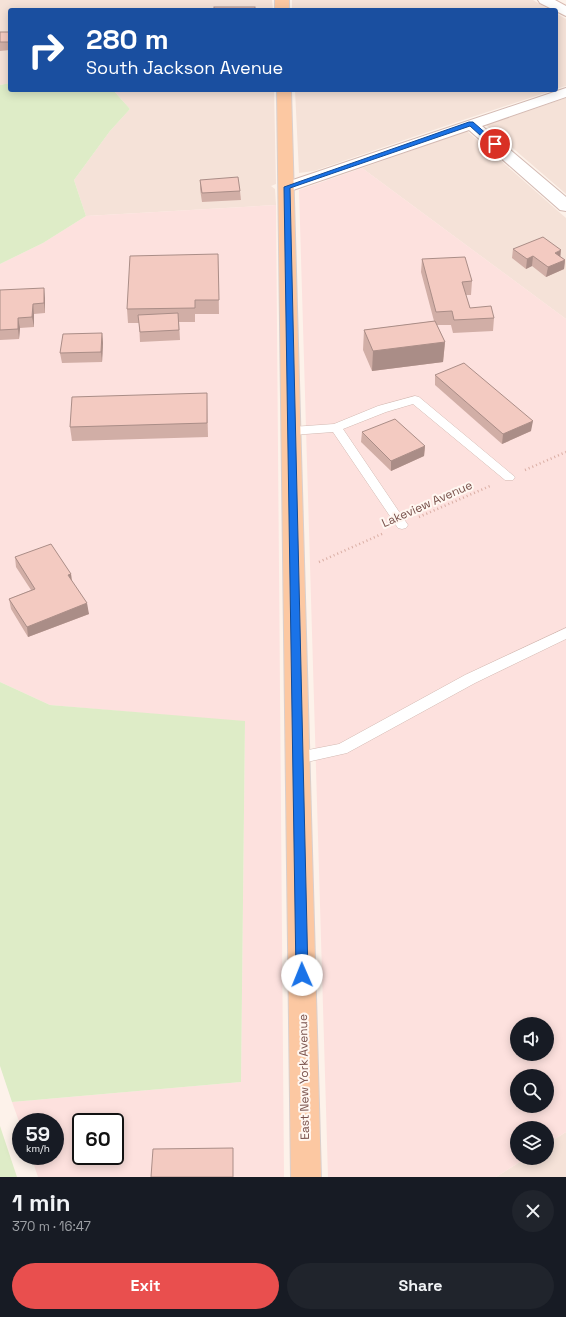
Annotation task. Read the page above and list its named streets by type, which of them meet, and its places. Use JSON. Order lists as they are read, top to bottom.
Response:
{
  "streets": {
    "main road": ["East New York Avenue"],
    "path": ["Lakeview Avenue"]
  },
  "crossings": [
    ["Lakeview Avenue", "East New York Avenue"]
  ],
  "page": {
    "turn": ["280 m", "South Jackson Avenue"],
    "speed": "59 km/h",
    "limit": "60",
    "heading": ["1 min", "370 m · 16:47"],
    "buttons": ["Exit", "Share"]
  }
}
